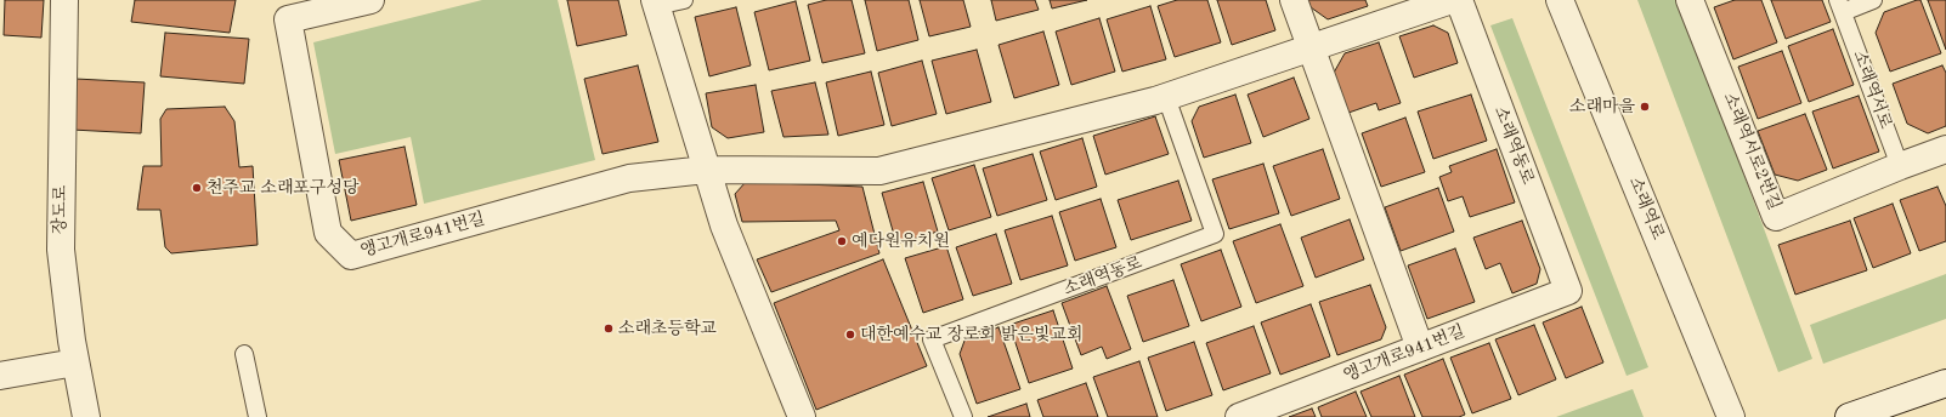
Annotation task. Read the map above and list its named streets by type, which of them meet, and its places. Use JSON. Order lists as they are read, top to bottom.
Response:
{
  "streets": {
    "street": [
      "소래역동로",
      "소래역서로2번길",
      "소래역로",
      "장도로",
      "앵고개로941번길"
    ],
    "lane": ["소래역서로"]
  },
  "crossings": [
    ["소래역서로", "소래역서로2번길"],
    ["소래역동로", "앵고개로941번길"]
  ],
  "places": [
    "소래마을",
    "천주교 소래포구성당",
    "예다원유치원",
    "소래초등학교",
    "대한예수교 장로회 밝은빛교회"
  ]
}
